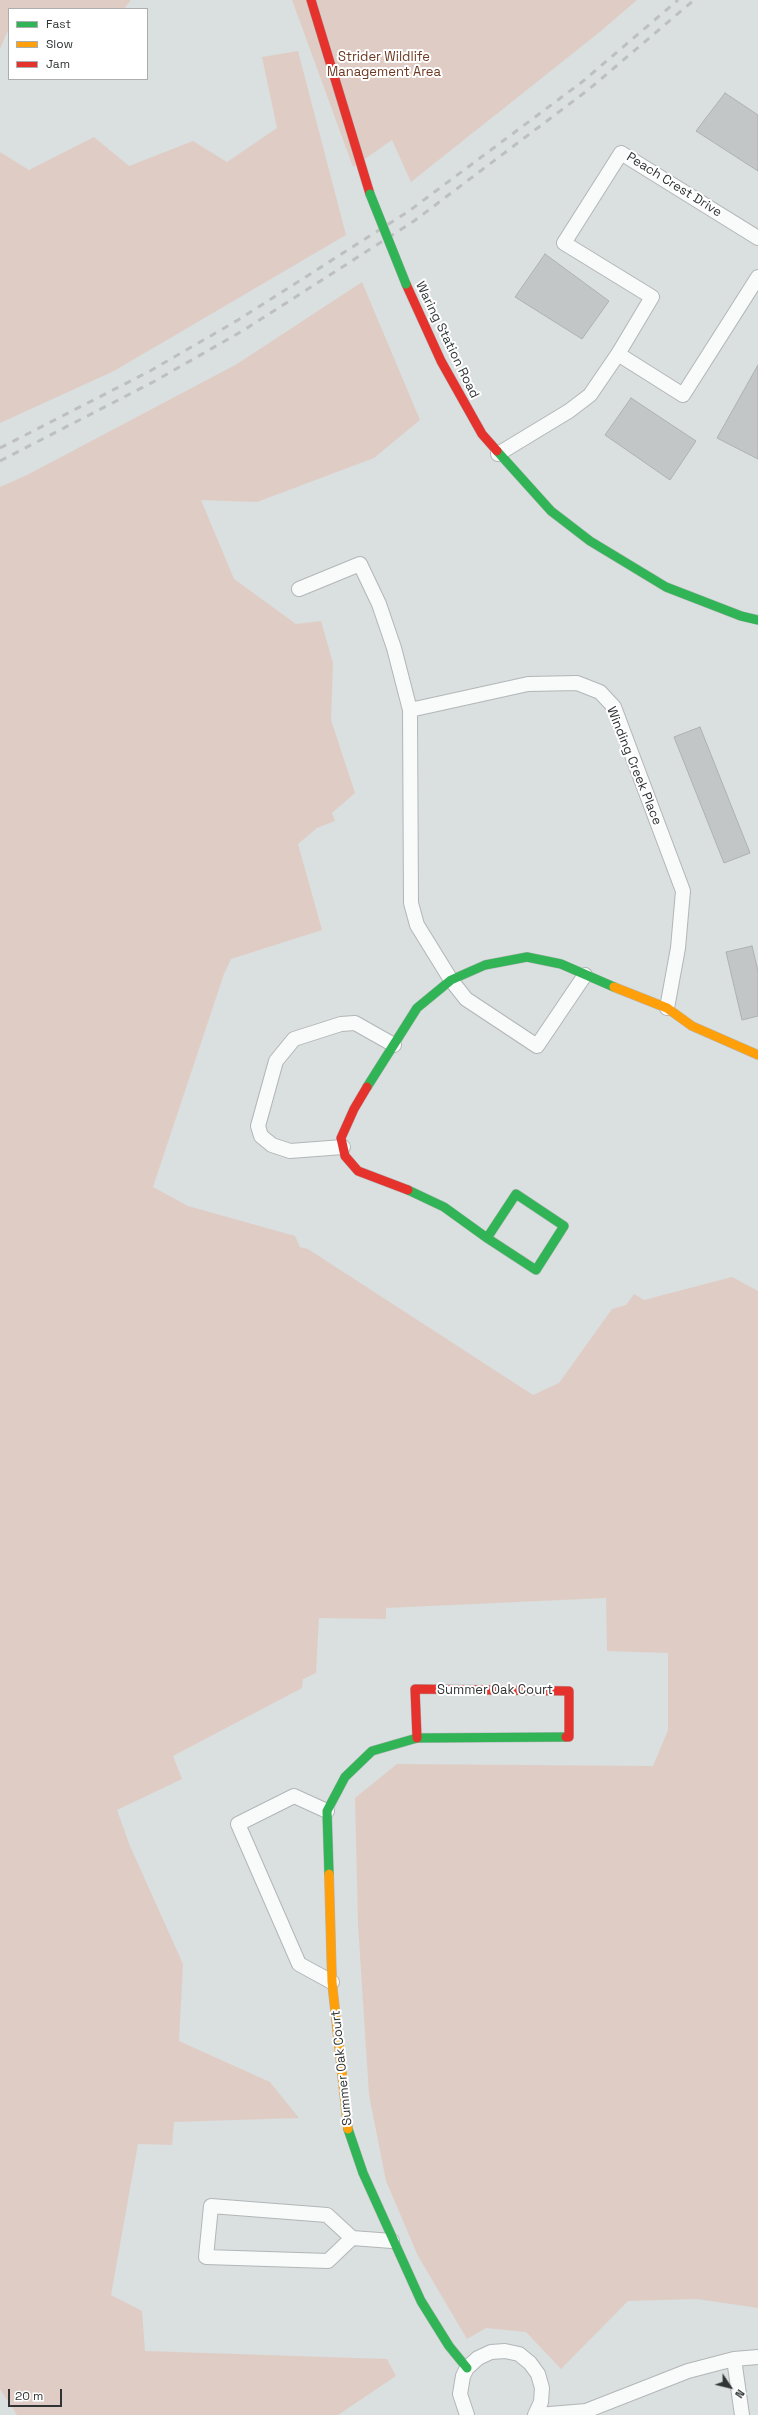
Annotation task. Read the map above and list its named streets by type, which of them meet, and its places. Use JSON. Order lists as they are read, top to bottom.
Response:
{
  "streets": {
    "street": [
      "Peach Crest Drive",
      "Waring Station Road",
      "Winding Creek Place",
      "Summer Oak Court"
    ]
  },
  "crossings": [
    ["Peach Crest Drive", "Waring Station Road"]
  ],
  "parks": ["Strider Wildlife Management Area"],
  "legend": ["Fast", "Slow", "Jam"],
  "scale_bar": "20 m",
  "north": "bottom right"
}
